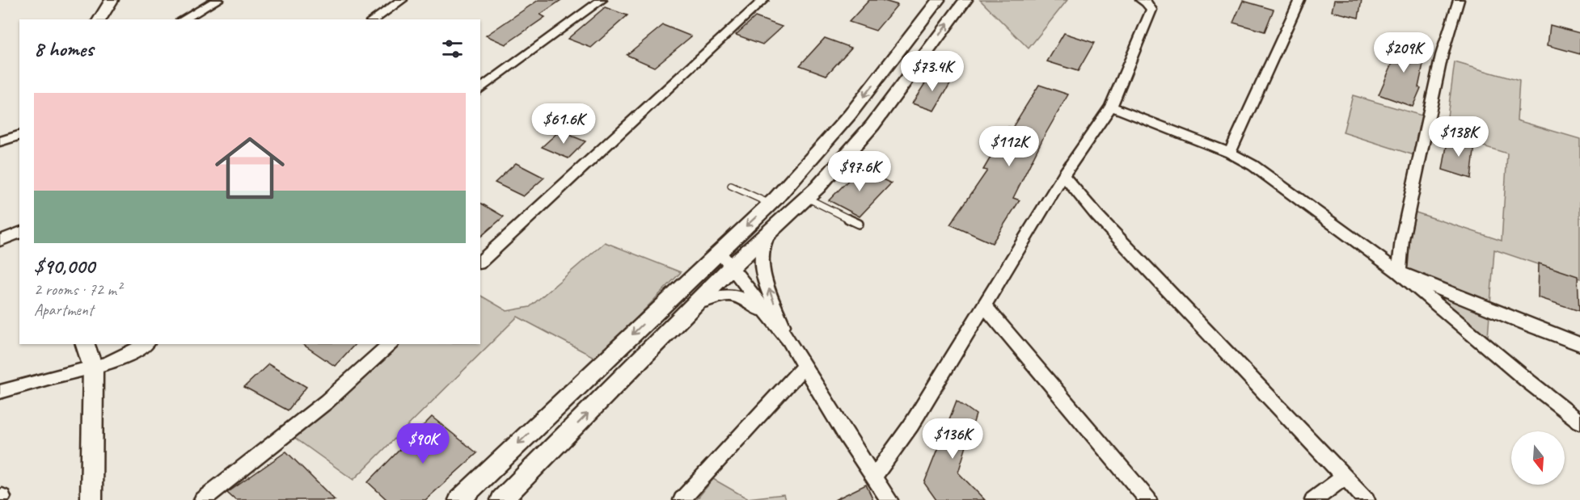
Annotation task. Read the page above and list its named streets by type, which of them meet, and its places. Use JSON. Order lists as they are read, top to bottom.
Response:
{
  "north": "bottom",
  "page": {
    "heading": "8 homes",
    "price": [
      "$209K",
      "$73.4K",
      "$61.6K",
      "$138K",
      "$112K",
      "$97.6K",
      "$136K",
      "$90K"
    ],
    "list": [
      {
        "name": "$90,000",
        "note": "2 rooms · 72 m² · Apartment"
      }
    ]
  }
}
